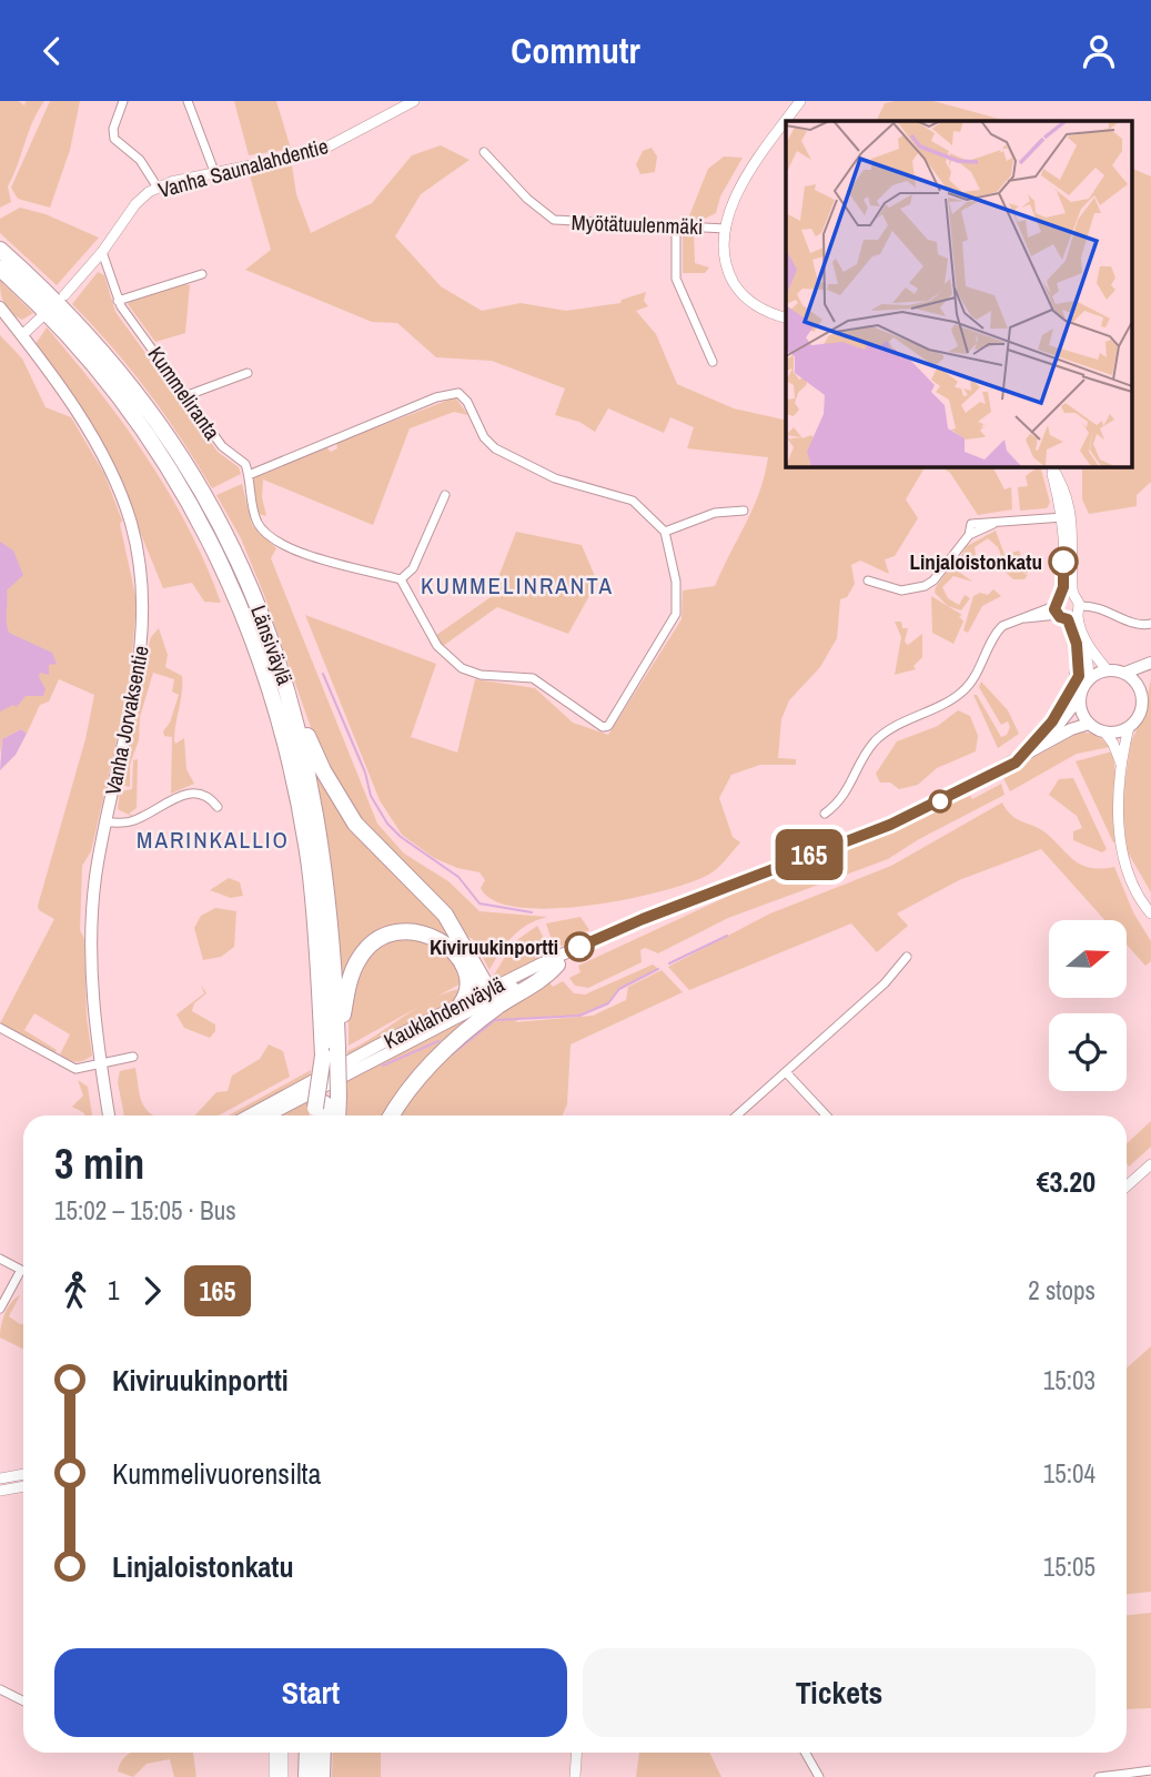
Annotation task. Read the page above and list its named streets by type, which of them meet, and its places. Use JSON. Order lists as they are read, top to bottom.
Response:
{
  "streets": {
    "highway": ["Länsiväylä"],
    "main road": ["Vanha Jorvaksentie", "Kauklahdenväylä"],
    "street": ["Vanha Saunalahdentie", "Myötätuulenmäki", "Kummeliranta"]
  },
  "crossings": [
    ["Vanha Saunalahdentie", "Kummeliranta"]
  ],
  "districts": ["KUMMELINRANTA", "MARINKALLIO"],
  "places": ["Linjaloistonkatu", "Kiviruukinportti"],
  "lines": ["bus line 165"],
  "north": "right",
  "page": {
    "header": "Commutr",
    "on_map": "165",
    "heading": ["3 min", "15:02 – 15:05 · Bus", "€3.20"],
    "legs": ["1", "165", "2 stops"],
    "list": [
      {
        "name": "Kiviruukinportti",
        "value": "15:03"
      },
      {
        "name": "Kummelivuorensilta",
        "value": "15:04"
      },
      {
        "name": "Linjaloistonkatu",
        "value": "15:05"
      }
    ],
    "buttons": ["Start", "Tickets"]
  }
}
